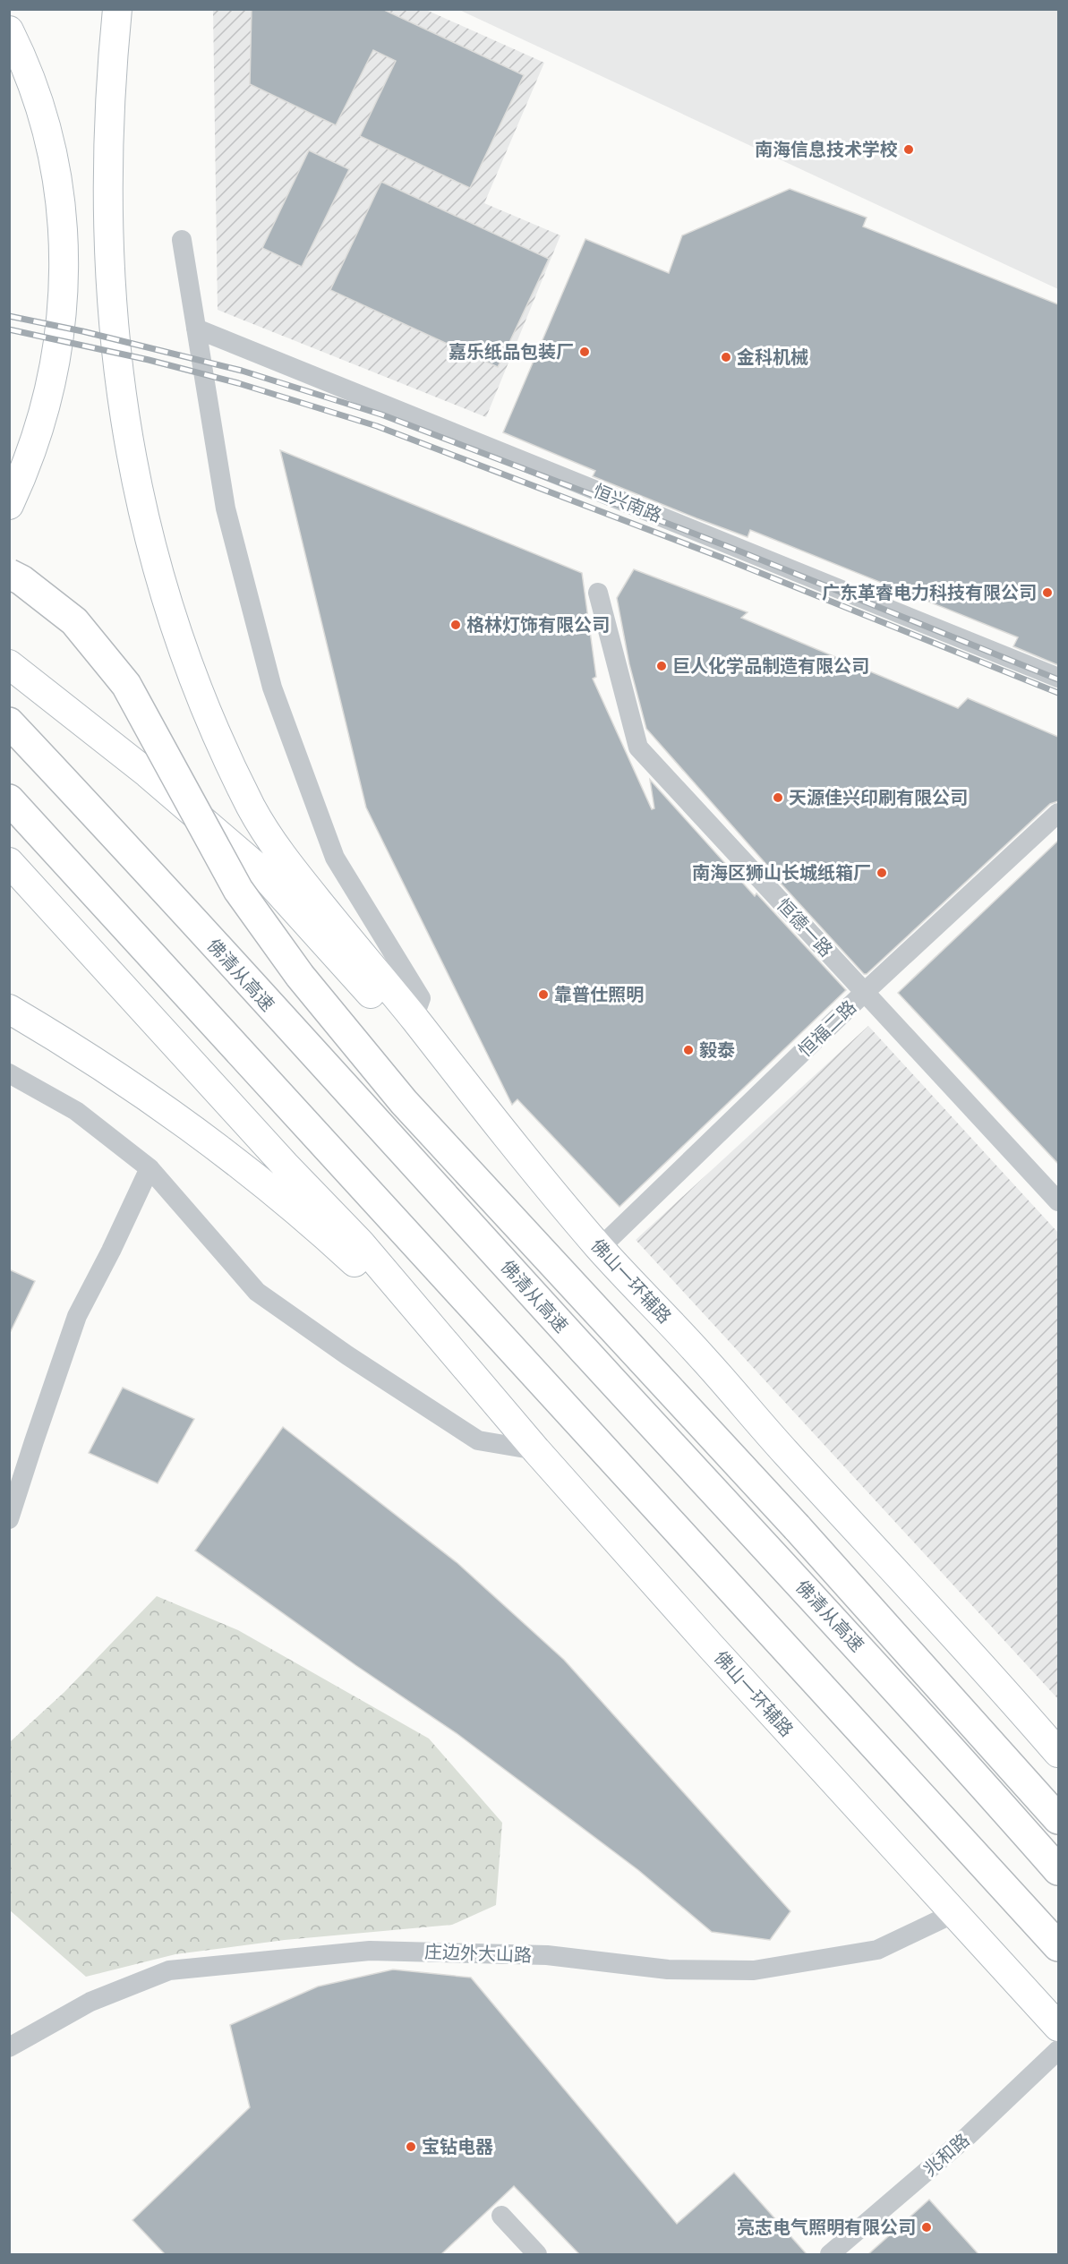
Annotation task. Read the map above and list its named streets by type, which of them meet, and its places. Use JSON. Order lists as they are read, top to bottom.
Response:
{
  "streets": {
    "highway": ["佛清从高速"],
    "main road": ["佛山一环辅路"],
    "street": [
      "恒兴南路",
      "恒德一路",
      "恒福二路",
      "庄边外大山路",
      "兆和路"
    ]
  },
  "crossings": [
    ["恒德一路", "恒福二路"],
    ["恒福二路", "佛山一环辅路"],
    ["佛山一环辅路", "庄边外大山路"]
  ],
  "places": [
    "南海信息技术学校",
    "嘉乐纸品包装厂",
    "金科机械",
    "广东革睿电力科技有限公司",
    "格林灯饰有限公司",
    "巨人化学品制造有限公司",
    "天源佳兴印刷有限公司",
    "南海区狮山长城纸箱厂",
    "靠普仕照明",
    "毅泰",
    "宝钻电器",
    "亮志电气照明有限公司"
  ]
}
